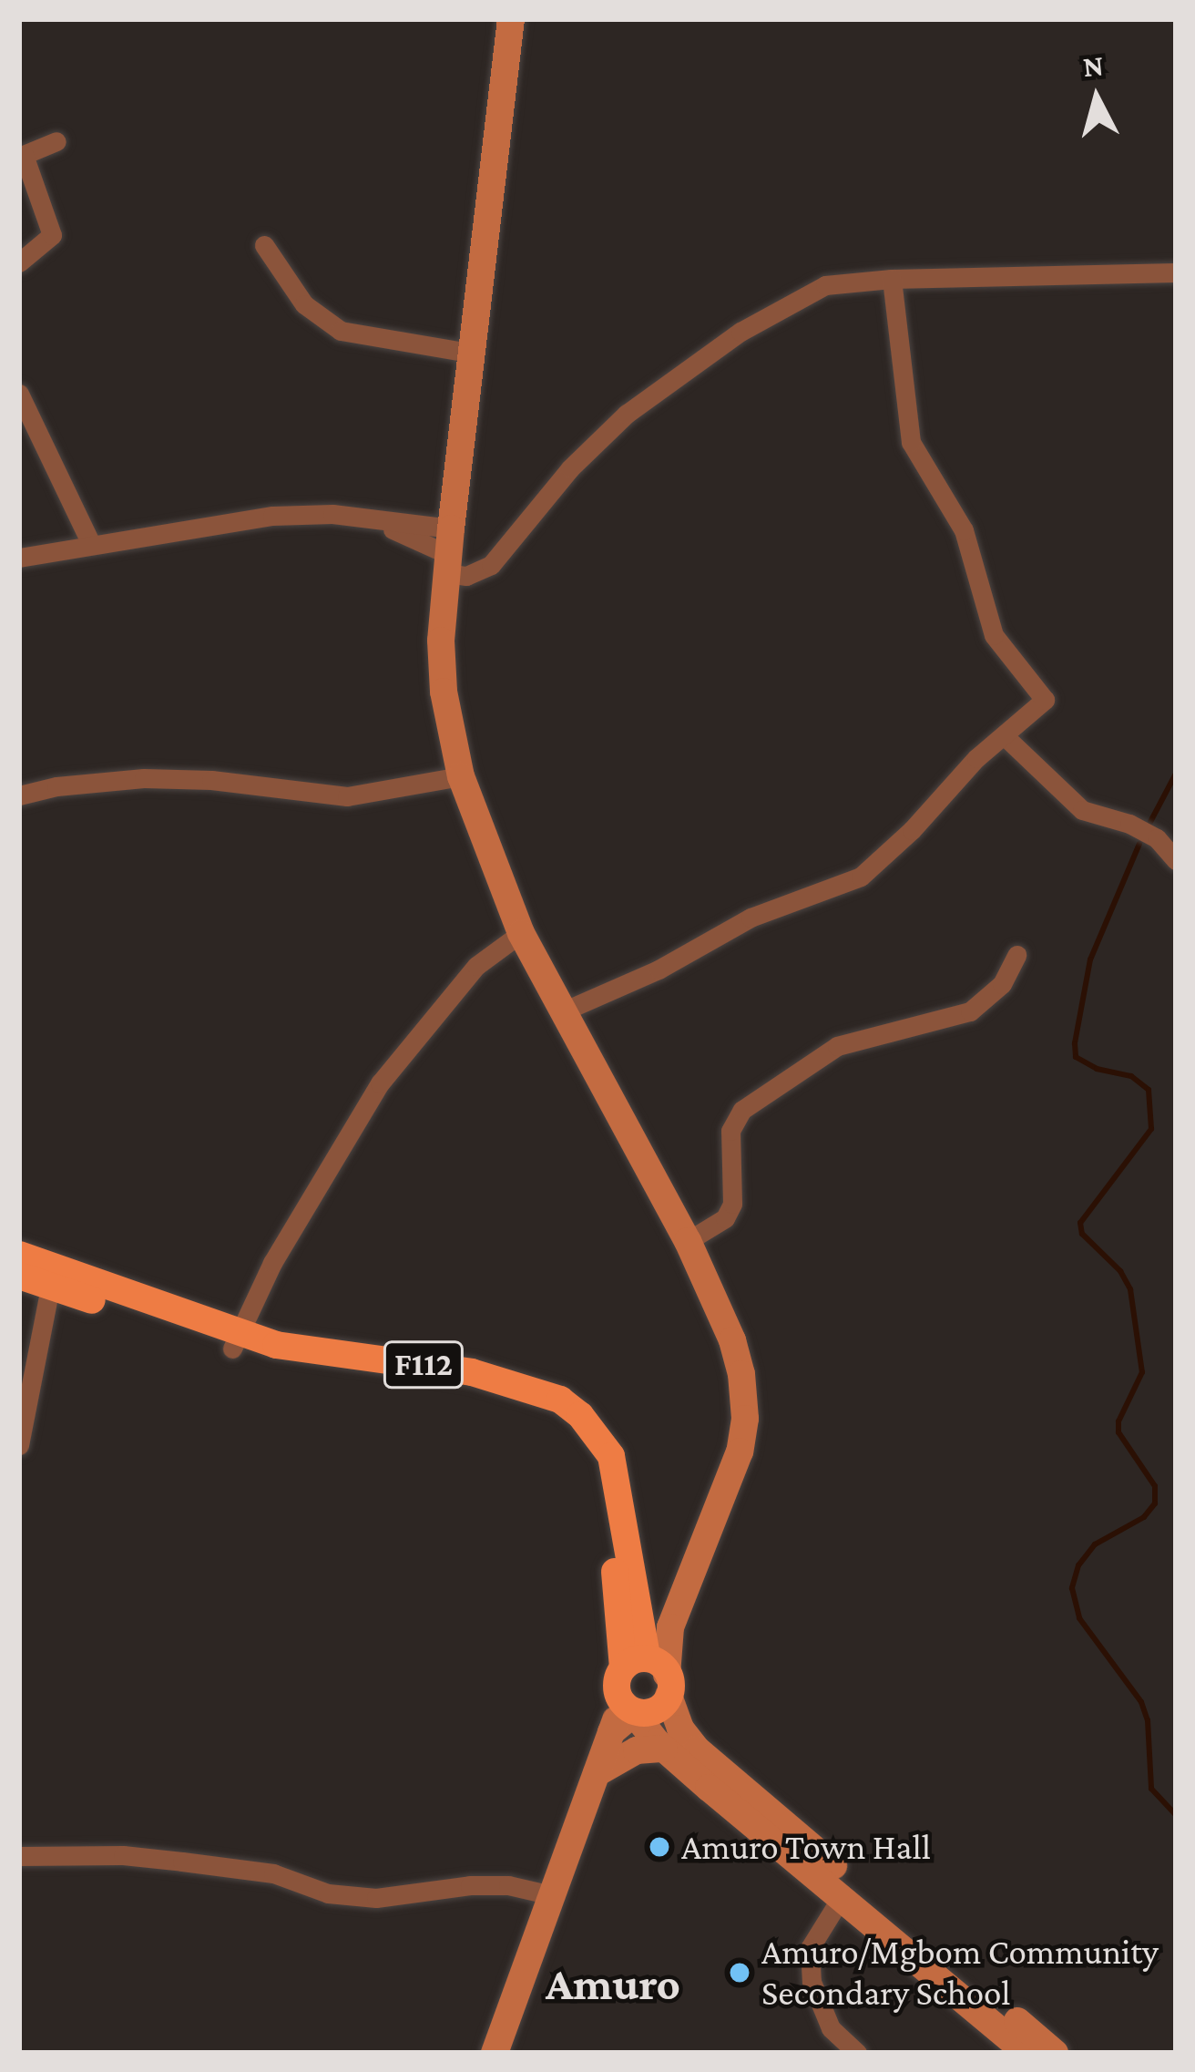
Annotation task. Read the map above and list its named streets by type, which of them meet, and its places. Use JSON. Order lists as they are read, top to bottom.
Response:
{
  "streets": {
    "main road": ["F112"]
  },
  "districts": ["Amuro"],
  "places": ["Amuro Town Hall", "Amuro/Mgbom Community Secondary School"],
  "north": "top"
}
